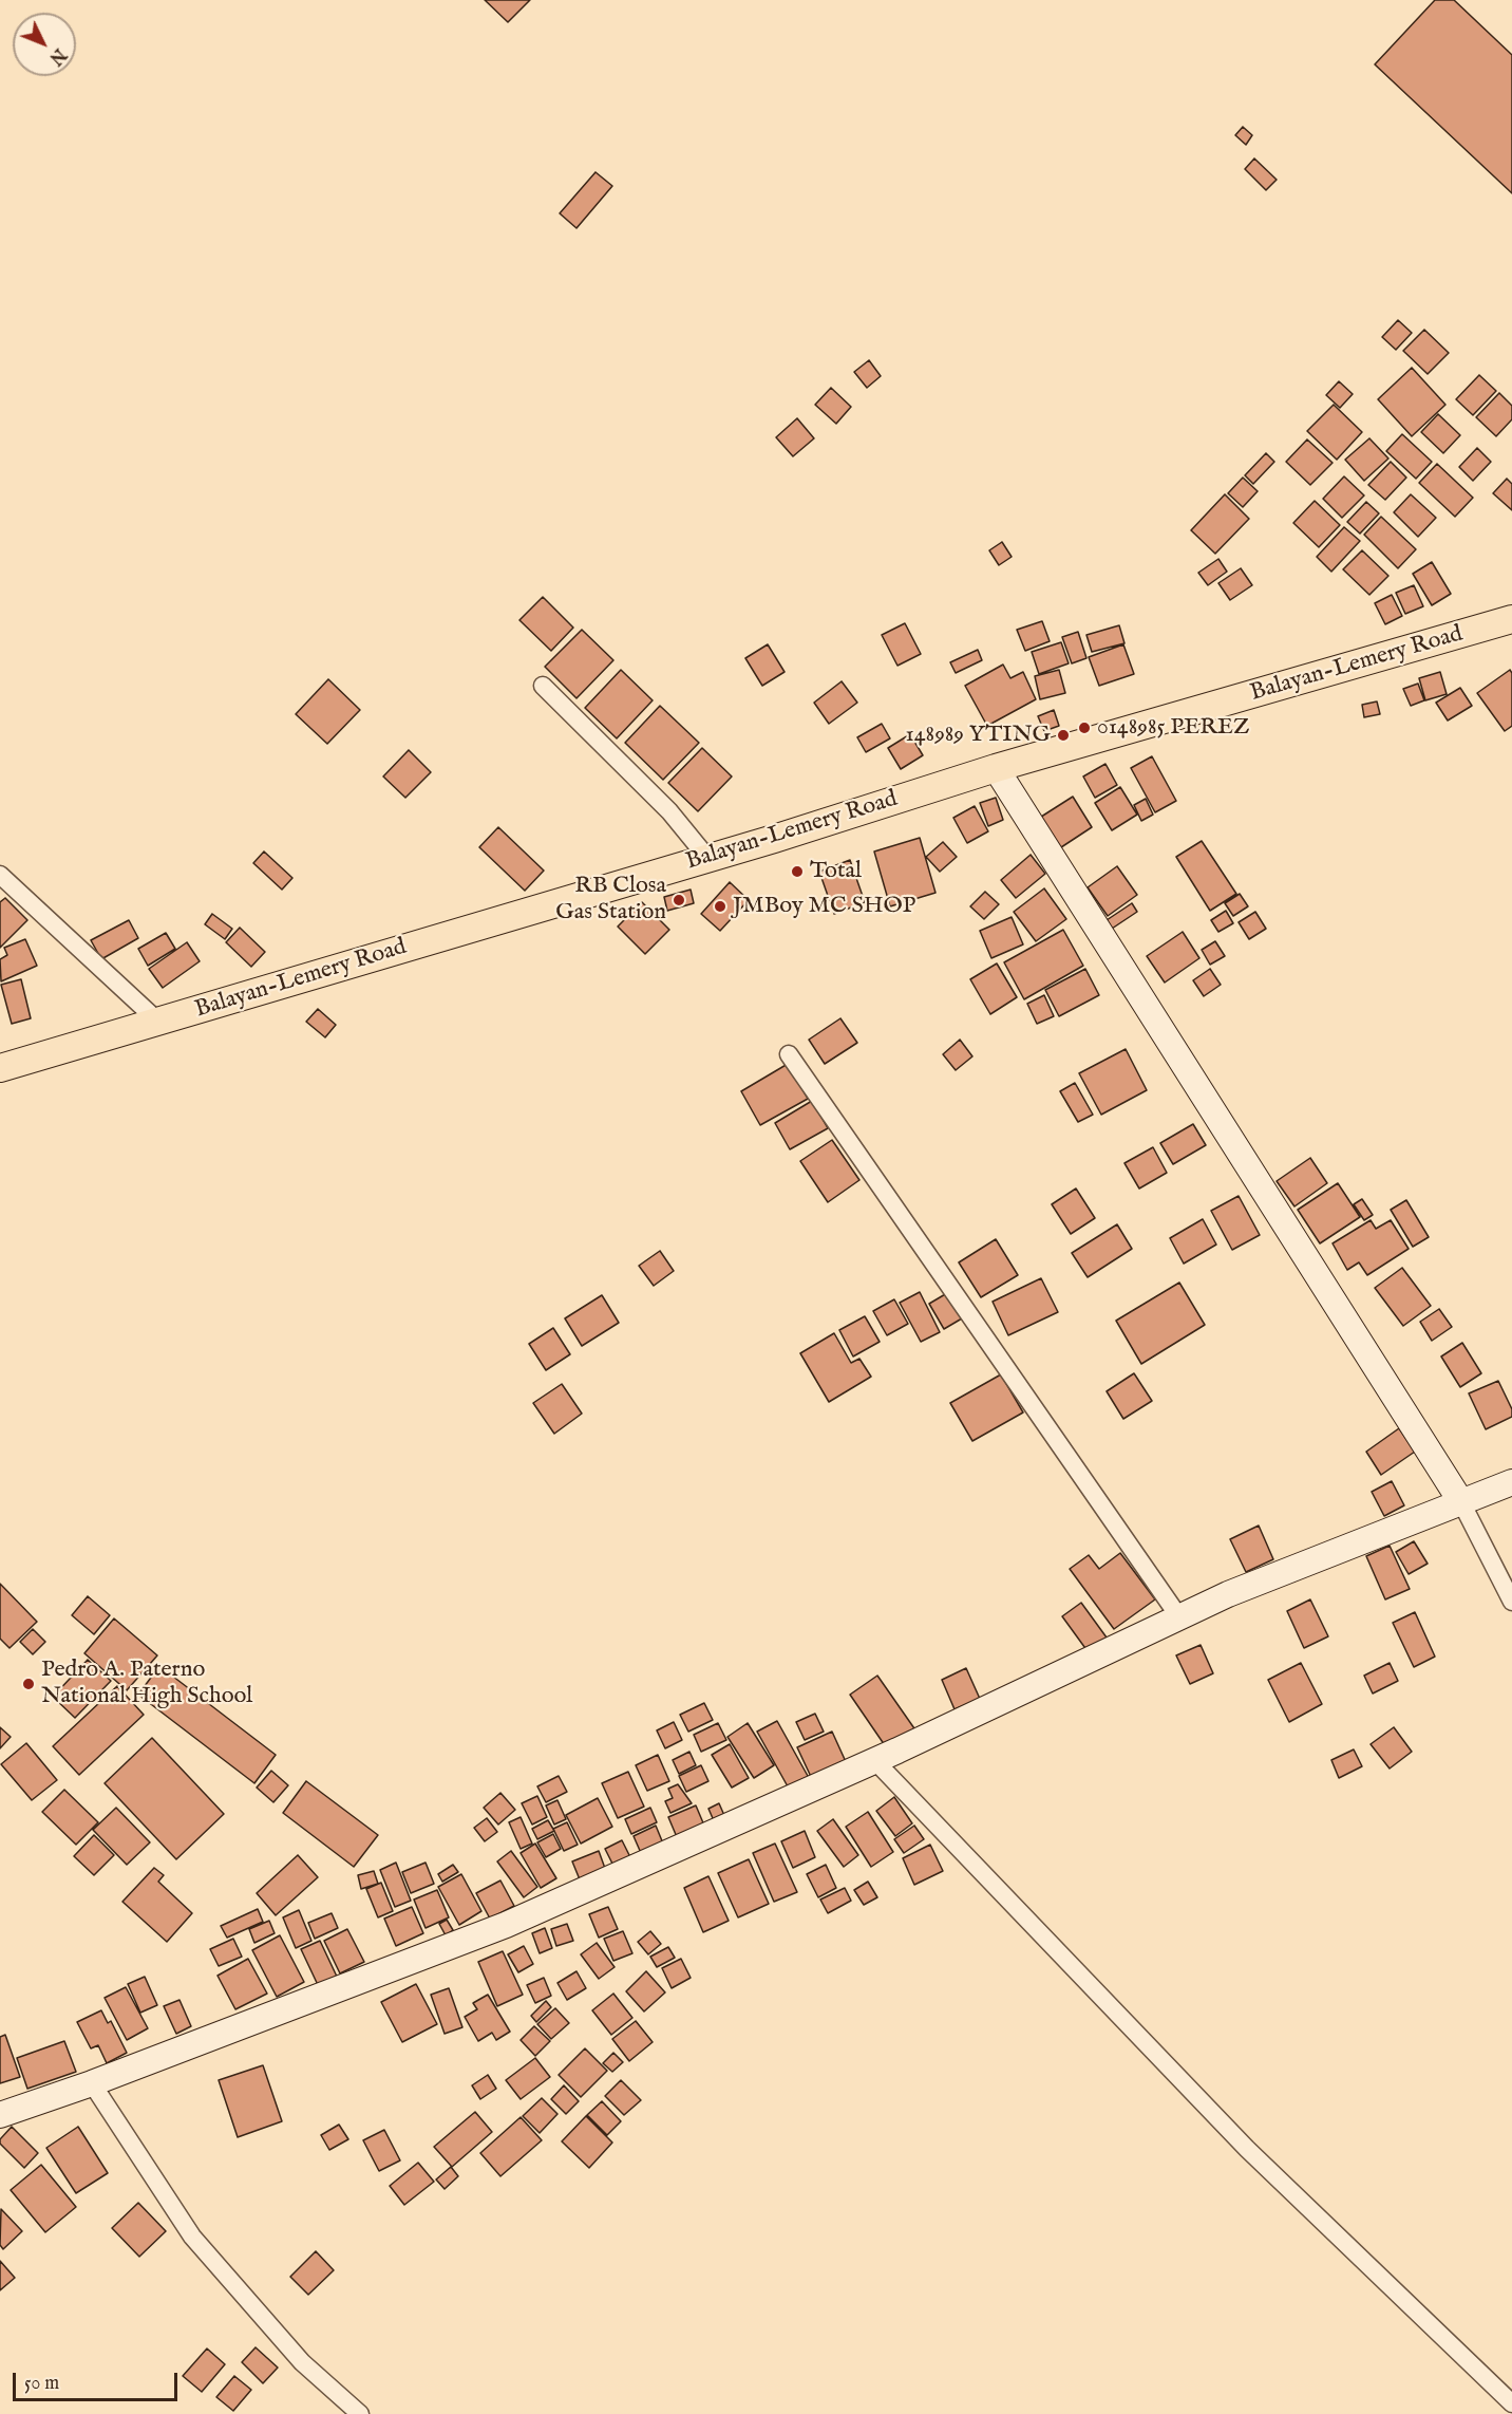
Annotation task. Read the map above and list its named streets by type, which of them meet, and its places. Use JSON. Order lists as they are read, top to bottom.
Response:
{
  "streets": {
    "main road": ["Balayan-Lemery Road"]
  },
  "places": [
    "0148985 PEREZ",
    "148989 YTING",
    "Total",
    "RB Closa Gas Station",
    "JMBoy MC SHOP",
    "Pedro A. Paterno National High School"
  ],
  "scale_bar": "50 m",
  "north": "bottom right"
}
